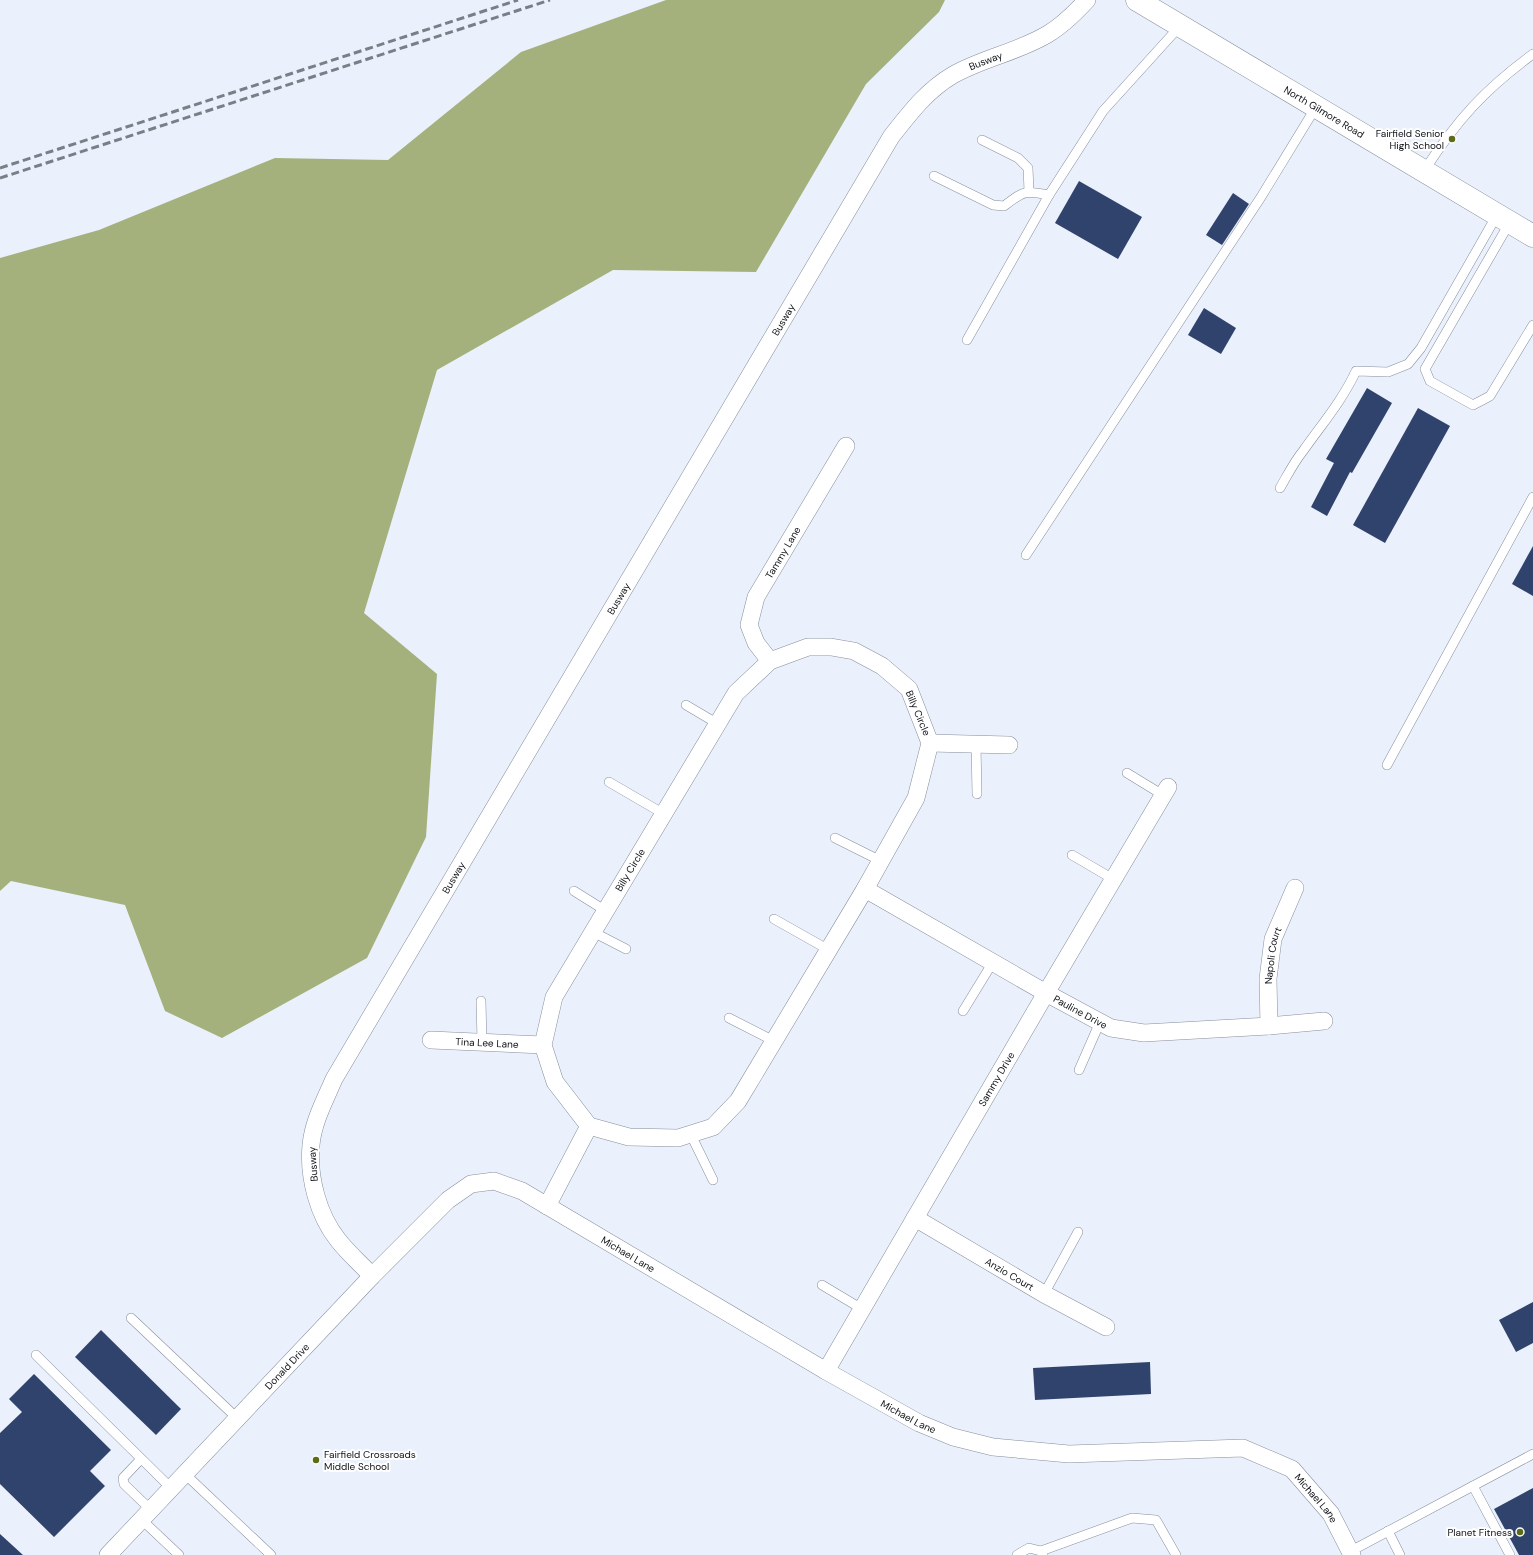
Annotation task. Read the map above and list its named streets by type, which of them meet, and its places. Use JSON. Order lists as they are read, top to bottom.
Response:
{
  "streets": {
    "street": [
      "Busway",
      "North Gilmore Road",
      "Tammy Lane",
      "Billy Circle",
      "Napoli Court",
      "Pauline Drive",
      "Tina Lee Lane",
      "Sammy Drive",
      "Michael Lane",
      "Anzio Court",
      "Donald Drive"
    ]
  },
  "crossings": [
    ["Busway", "Donald Drive"],
    ["Tammy Lane", "Billy Circle"],
    ["Billy Circle", "Pauline Drive"],
    ["Billy Circle", "Tina Lee Lane"],
    ["Napoli Court", "Pauline Drive"],
    ["Pauline Drive", "Sammy Drive"],
    ["Sammy Drive", "Michael Lane"],
    ["Sammy Drive", "Anzio Court"],
    ["Michael Lane", "Donald Drive"]
  ],
  "places": ["Fairfield Senior High School", "Fairfield Crossroads Middle School", "Planet Fitness"]
}
